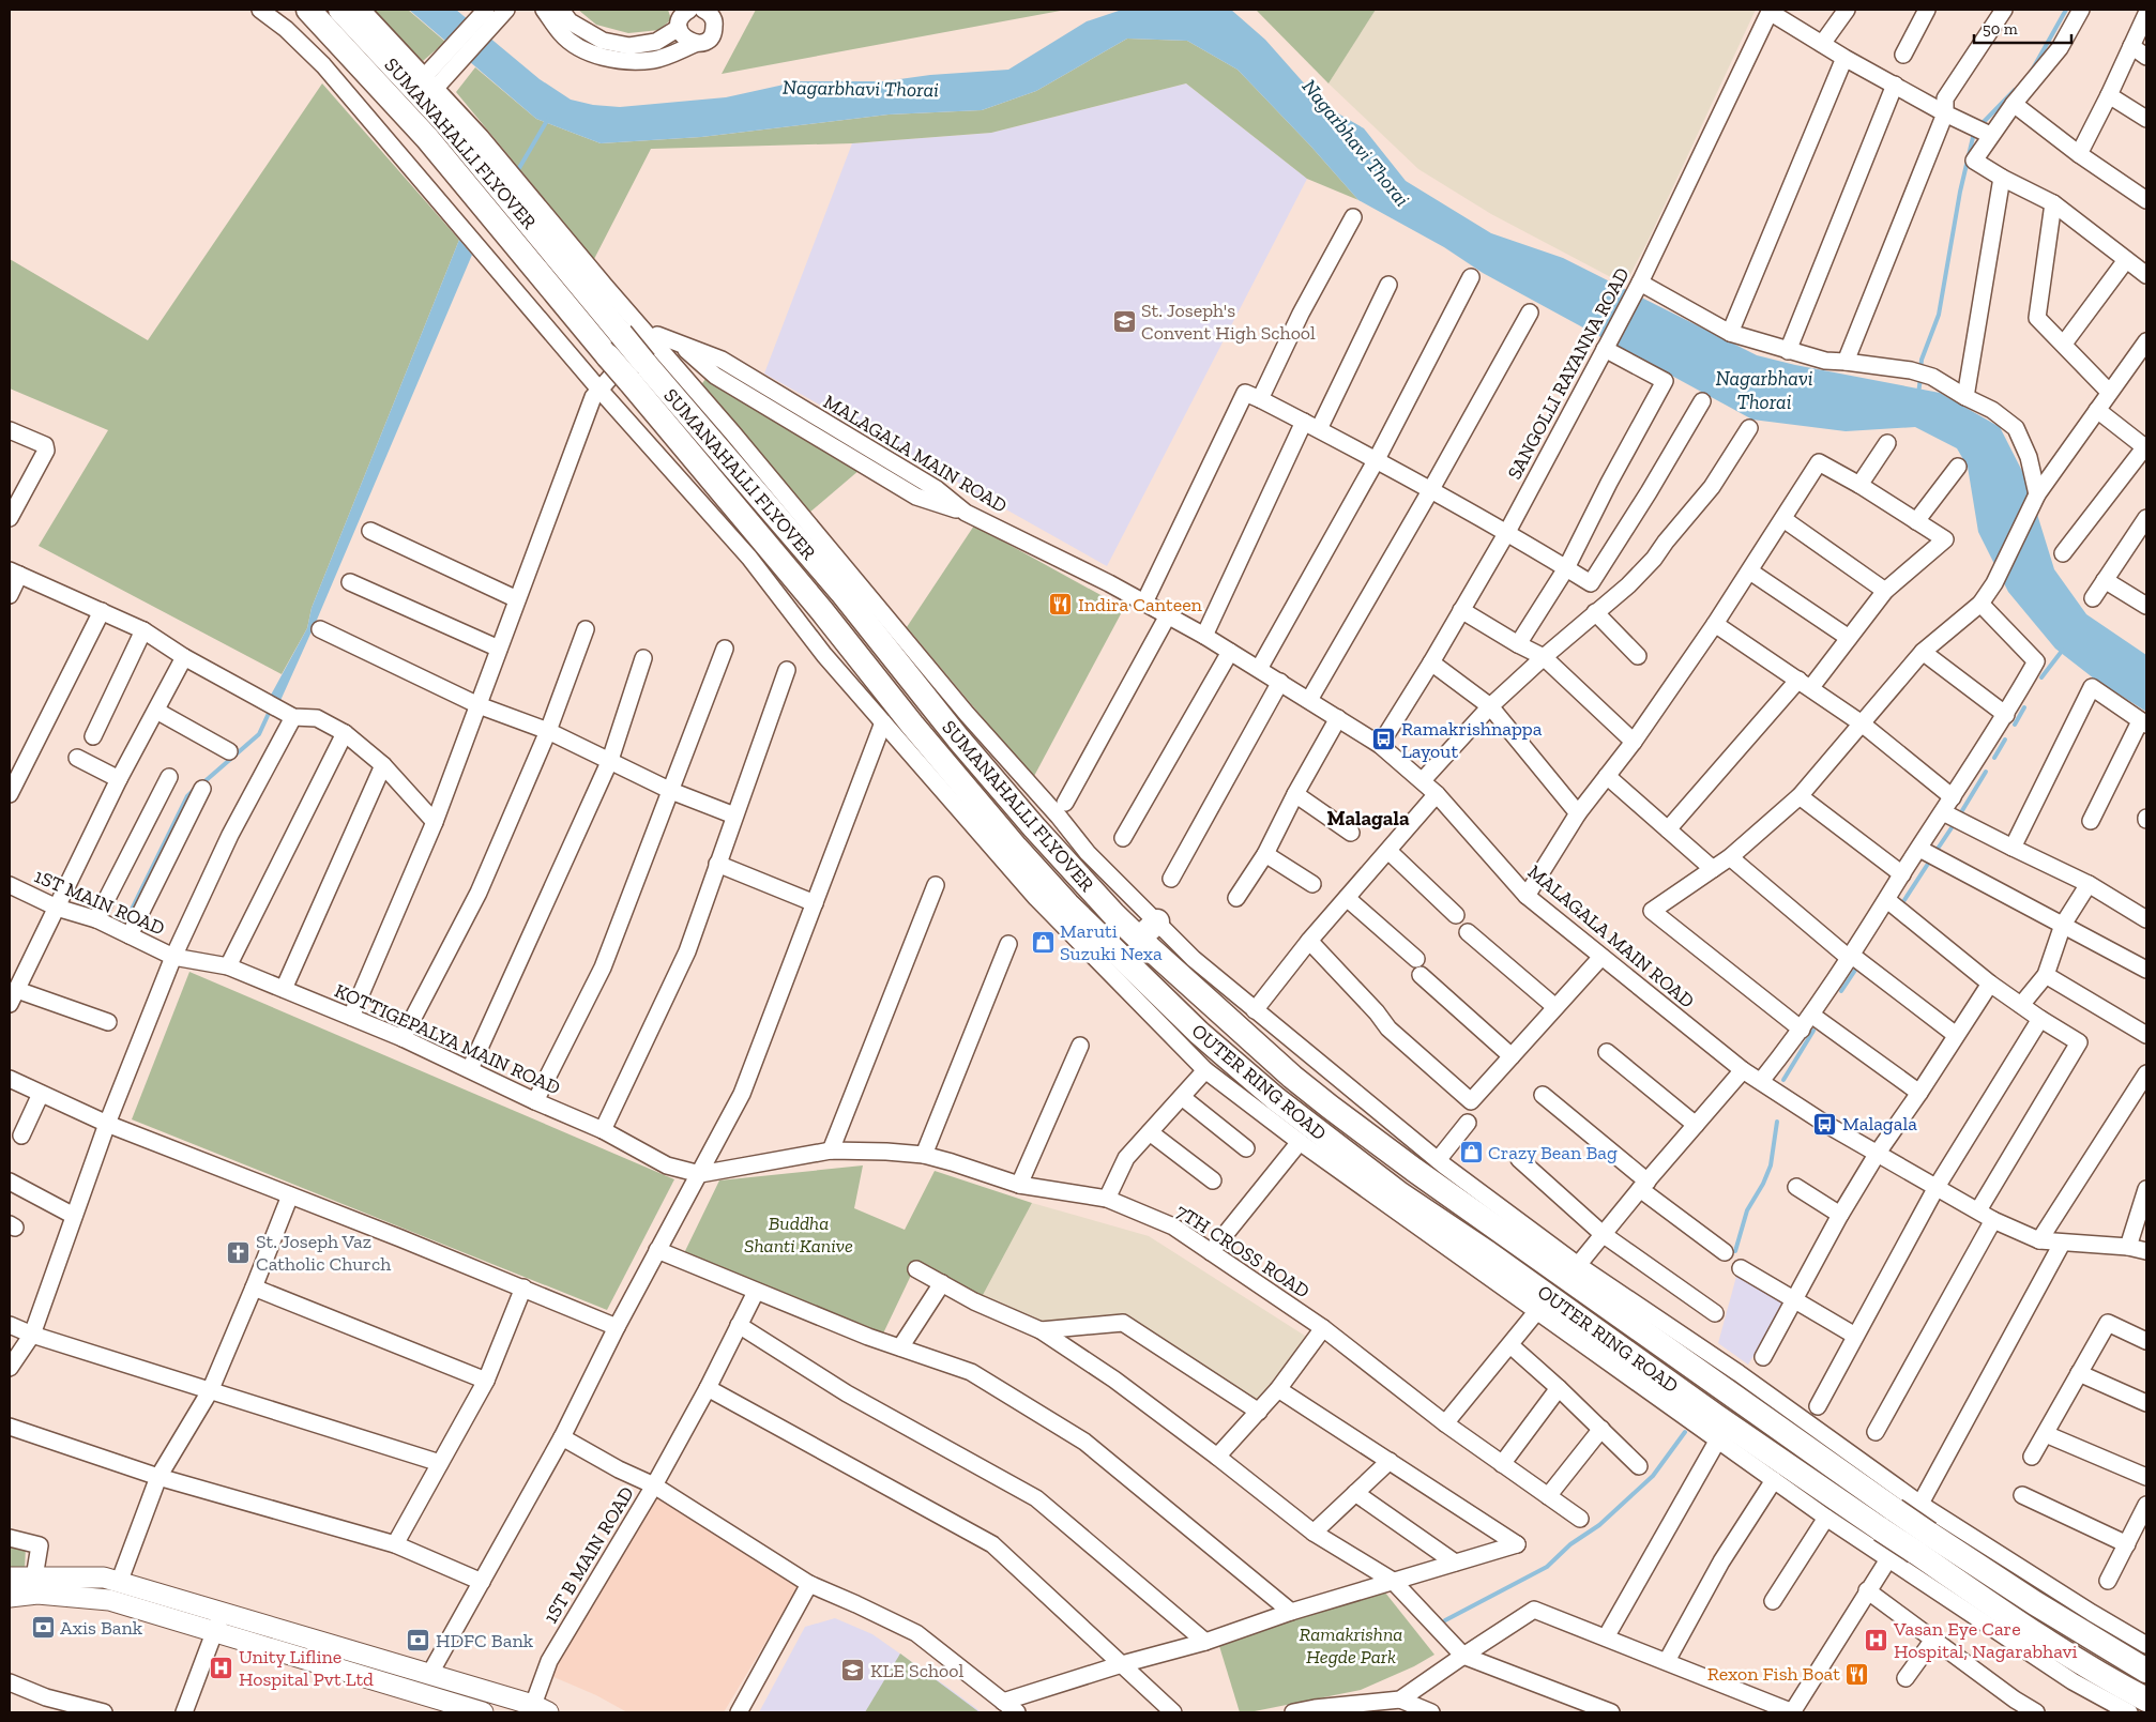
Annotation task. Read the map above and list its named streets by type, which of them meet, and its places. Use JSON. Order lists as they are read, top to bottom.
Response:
{
  "streets": {
    "highway": ["SUMANAHALLI FLYOVER", "OUTER RING ROAD"],
    "street": [
      "SANGOLLI RAYANNA ROAD",
      "MALAGALA MAIN ROAD",
      "1ST MAIN ROAD",
      "KOTTIGEPALYA MAIN ROAD",
      "7TH CROSS ROAD",
      "1ST B MAIN ROAD"
    ]
  },
  "crossings": [
    ["SUMANAHALLI FLYOVER", "OUTER RING ROAD"],
    ["SANGOLLI RAYANNA ROAD", "MALAGALA MAIN ROAD"],
    ["1ST MAIN ROAD", "KOTTIGEPALYA MAIN ROAD"],
    ["KOTTIGEPALYA MAIN ROAD", "7TH CROSS ROAD"]
  ],
  "districts": ["Malagala"],
  "water": ["Nagarbhavi Thorai"],
  "parks": ["Buddha Shanti Kanive", "Ramakrishna Hegde Park"],
  "places": {
    "school or university": ["St. Joseph's Convent High School", "KLE School"],
    "restaurant": ["Indira Canteen", "Rexon Fish Boat"],
    "bus stop": ["Ramakrishnappa Layout", "Malagala"],
    "shop": ["Maruti Suzuki Nexa", "Crazy Bean Bag"],
    "church": ["St. Joseph Vaz Catholic Church"],
    "bank": ["Axis Bank", "HDFC Bank"],
    "hospital": ["Vasan Eye Care Hospital, Nagarabhavi", "Unity Lifline Hospital Pvt Ltd"]
  },
  "scale_bar": "50 m"
}
